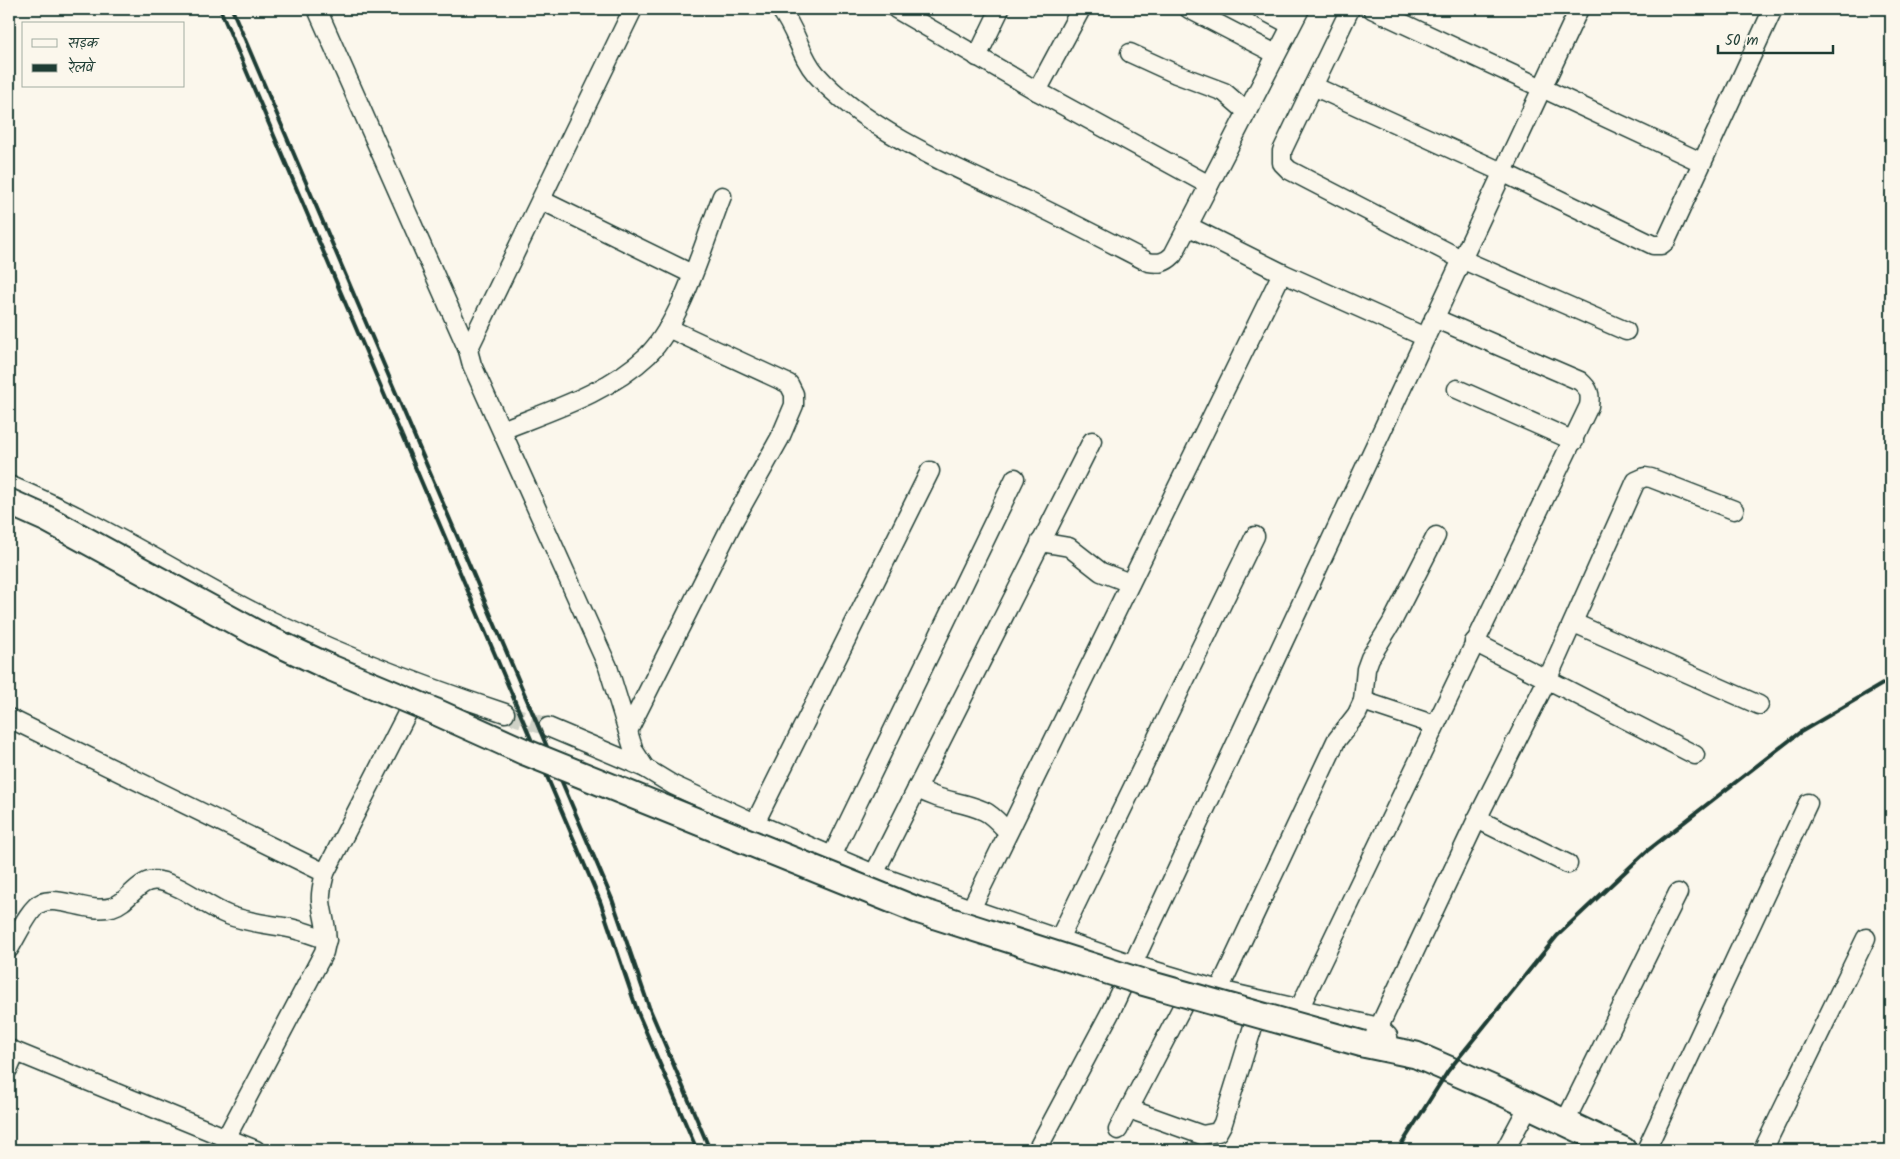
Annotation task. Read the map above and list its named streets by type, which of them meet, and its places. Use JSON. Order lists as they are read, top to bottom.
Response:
{
  "legend": ["सड़क", "रेलवे"],
  "scale_bar": "50 m"
}
